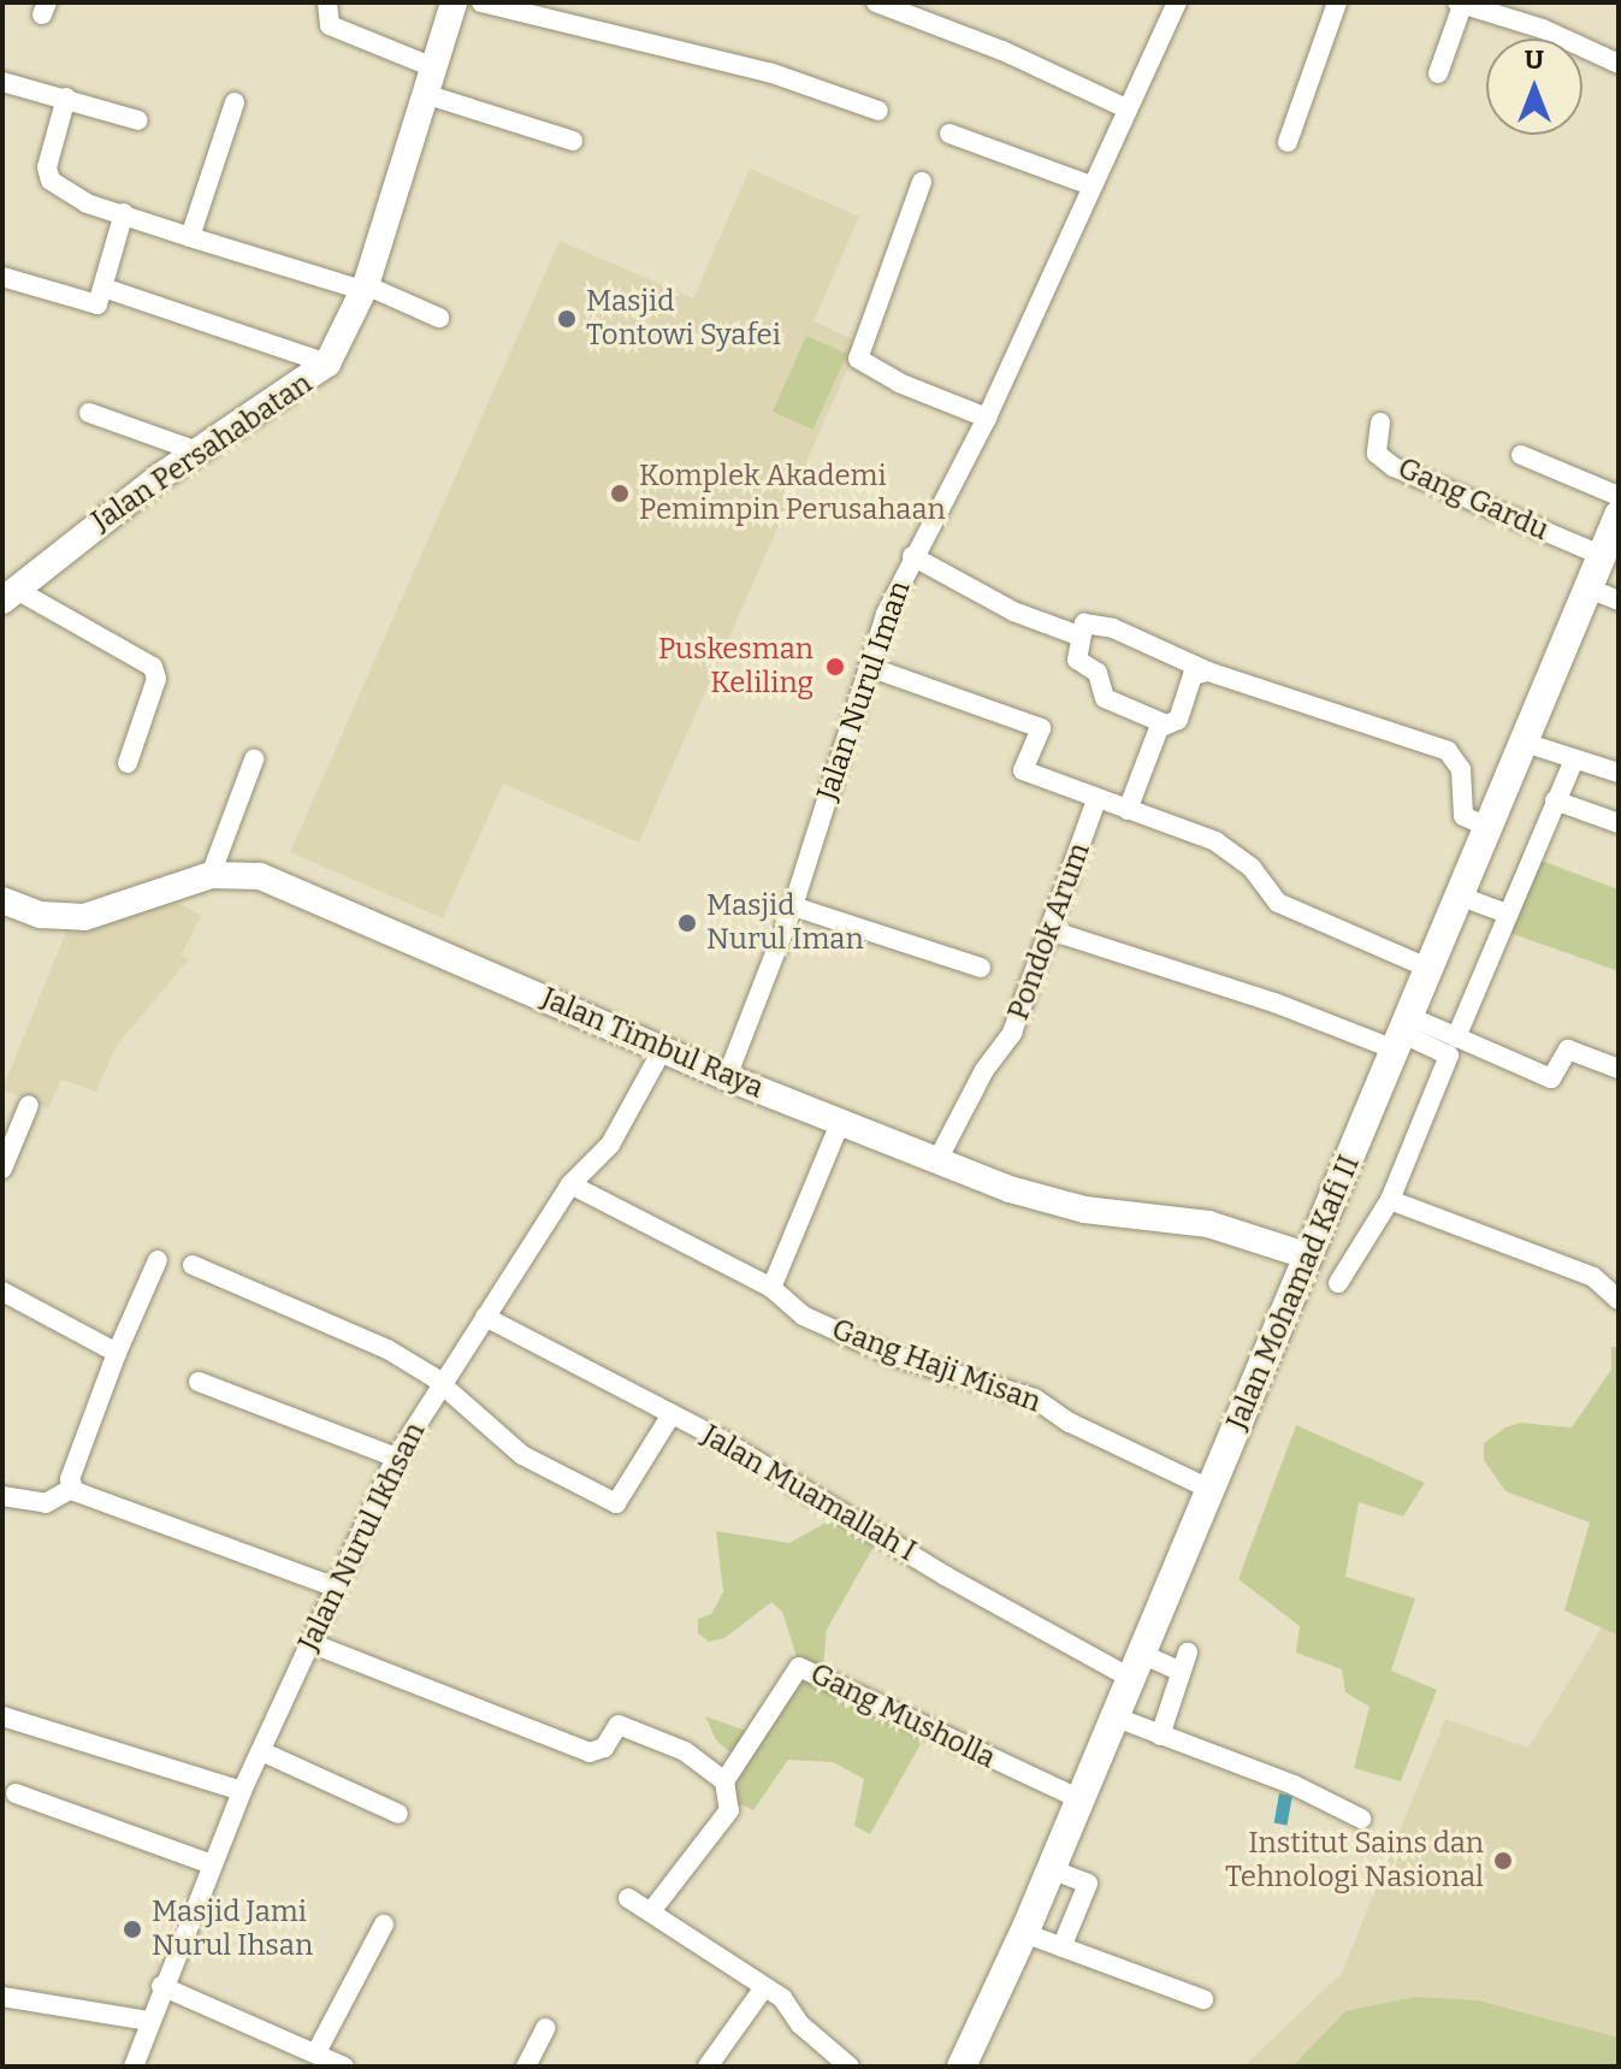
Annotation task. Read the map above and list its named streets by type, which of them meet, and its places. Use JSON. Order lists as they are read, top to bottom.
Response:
{
  "streets": {
    "main road": ["Jalan Mohamad Kafi II"],
    "street": [
      "Jalan Persahabatan",
      "Gang Gardu",
      "Jalan Nurul Iman",
      "Pondok Arum",
      "Jalan Timbul Raya",
      "Gang Haji Misan",
      "Jalan Muamallah I",
      "Jalan Nurul Ikhsan",
      "Gang Musholla"
    ]
  },
  "crossings": [
    ["Gang Gardu", "Jalan Mohamad Kafi II"],
    ["Jalan Nurul Iman", "Jalan Timbul Raya"],
    ["Pondok Arum", "Jalan Timbul Raya"],
    ["Jalan Timbul Raya", "Jalan Mohamad Kafi II"],
    ["Jalan Timbul Raya", "Jalan Nurul Ikhsan"],
    ["Jalan Mohamad Kafi II", "Gang Haji Misan"],
    ["Jalan Mohamad Kafi II", "Jalan Muamallah I"],
    ["Jalan Mohamad Kafi II", "Gang Musholla"],
    ["Gang Haji Misan", "Jalan Nurul Ikhsan"],
    ["Jalan Muamallah I", "Jalan Nurul Ikhsan"]
  ],
  "places": [
    "Masjid Tontowi Syafei",
    "Komplek Akademi Pemimpin Perusahaan",
    "Puskesman Keliling",
    "Masjid Nurul Iman",
    "Institut Sains dan Tehnologi Nasional",
    "Masjid Jami Nurul Ihsan"
  ],
  "north": "top"
}
